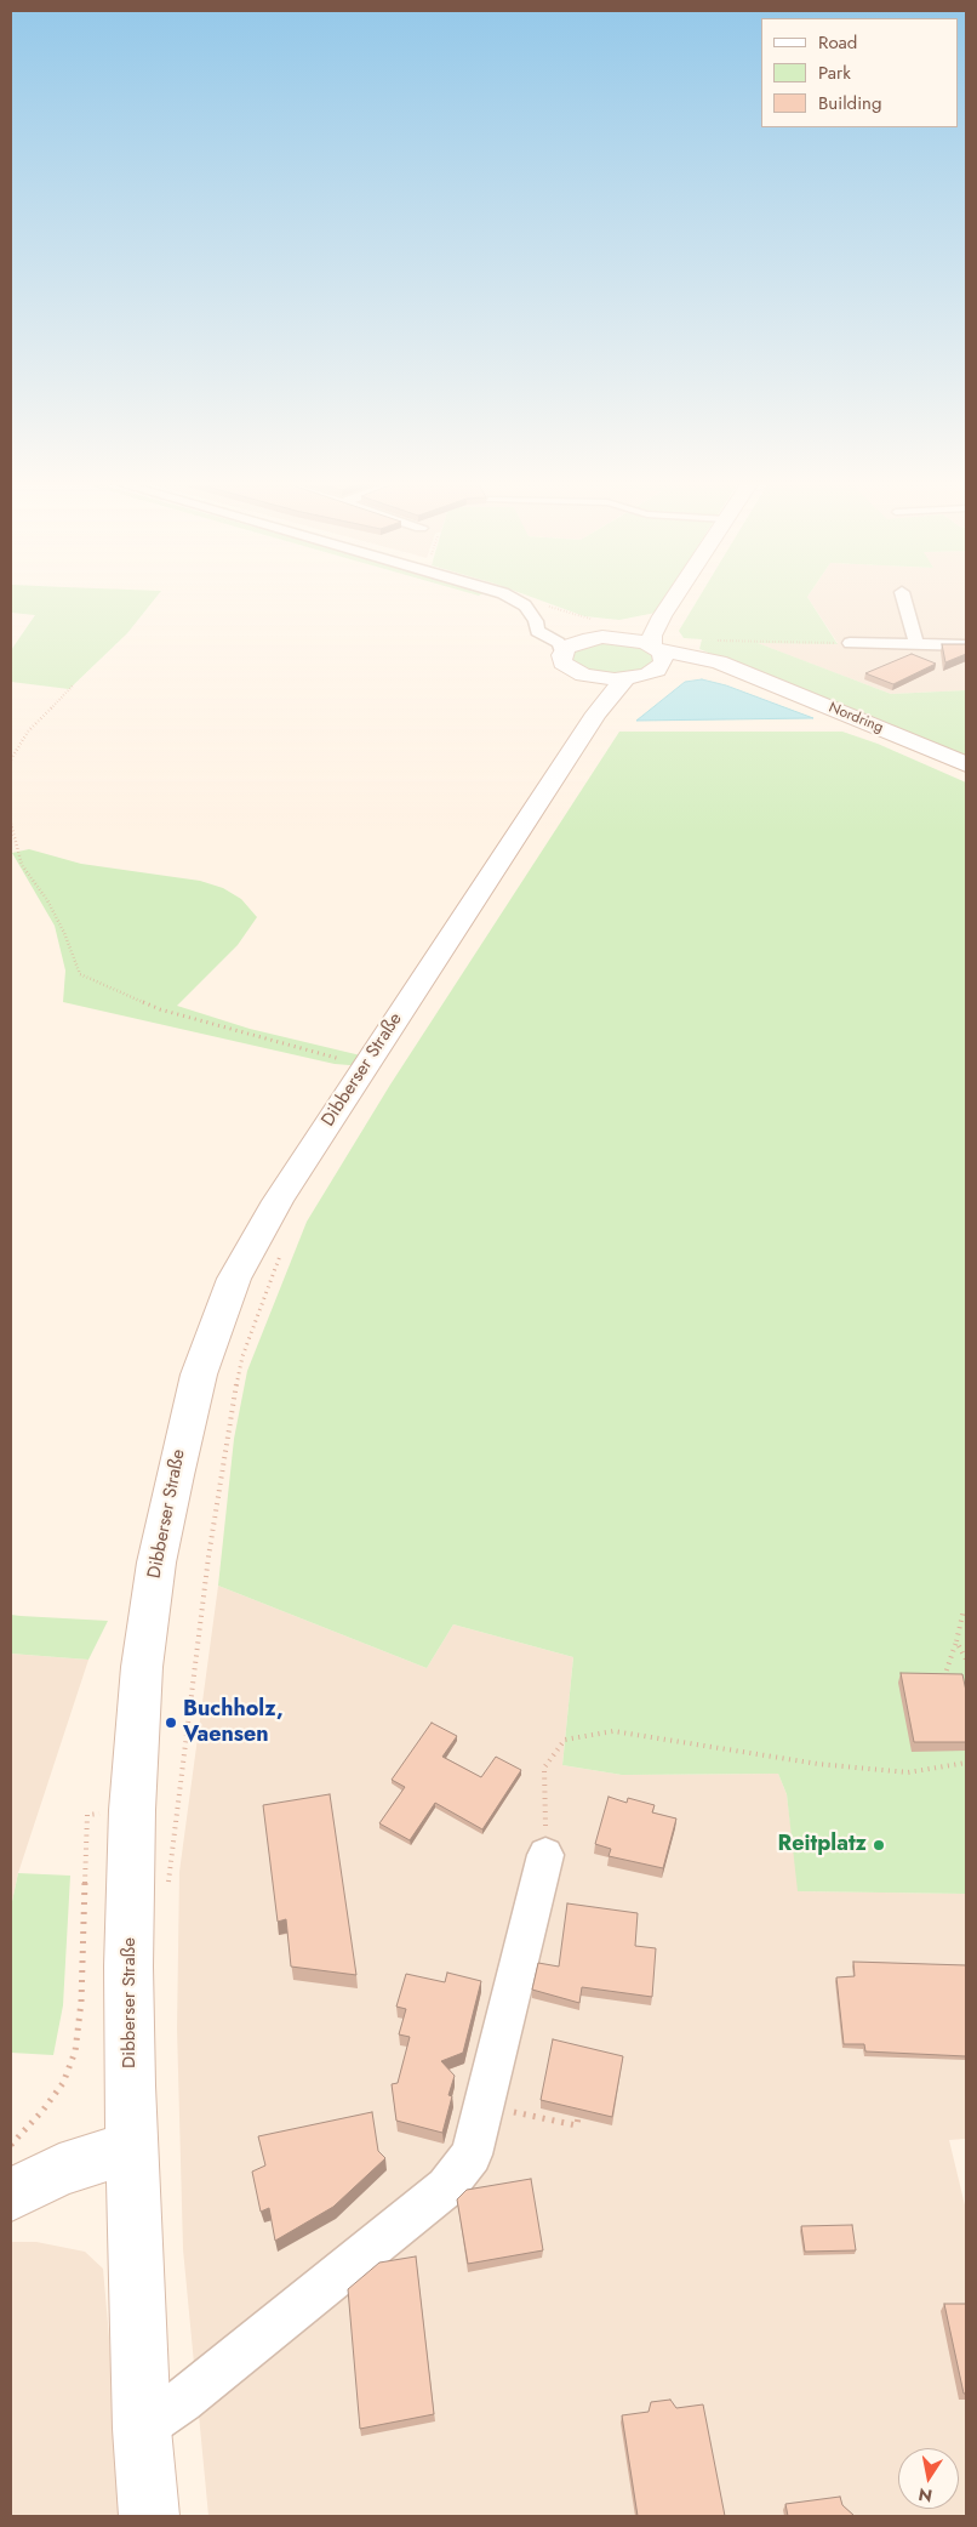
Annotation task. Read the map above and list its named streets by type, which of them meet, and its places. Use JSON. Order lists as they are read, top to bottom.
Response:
{
  "streets": {
    "main road": ["Nordring", "Dibberser Straße"]
  },
  "places": ["Buchholz, Vaensen", "Reitplatz"],
  "legend": ["Road", "Park", "Building"],
  "north": "bottom"
}
